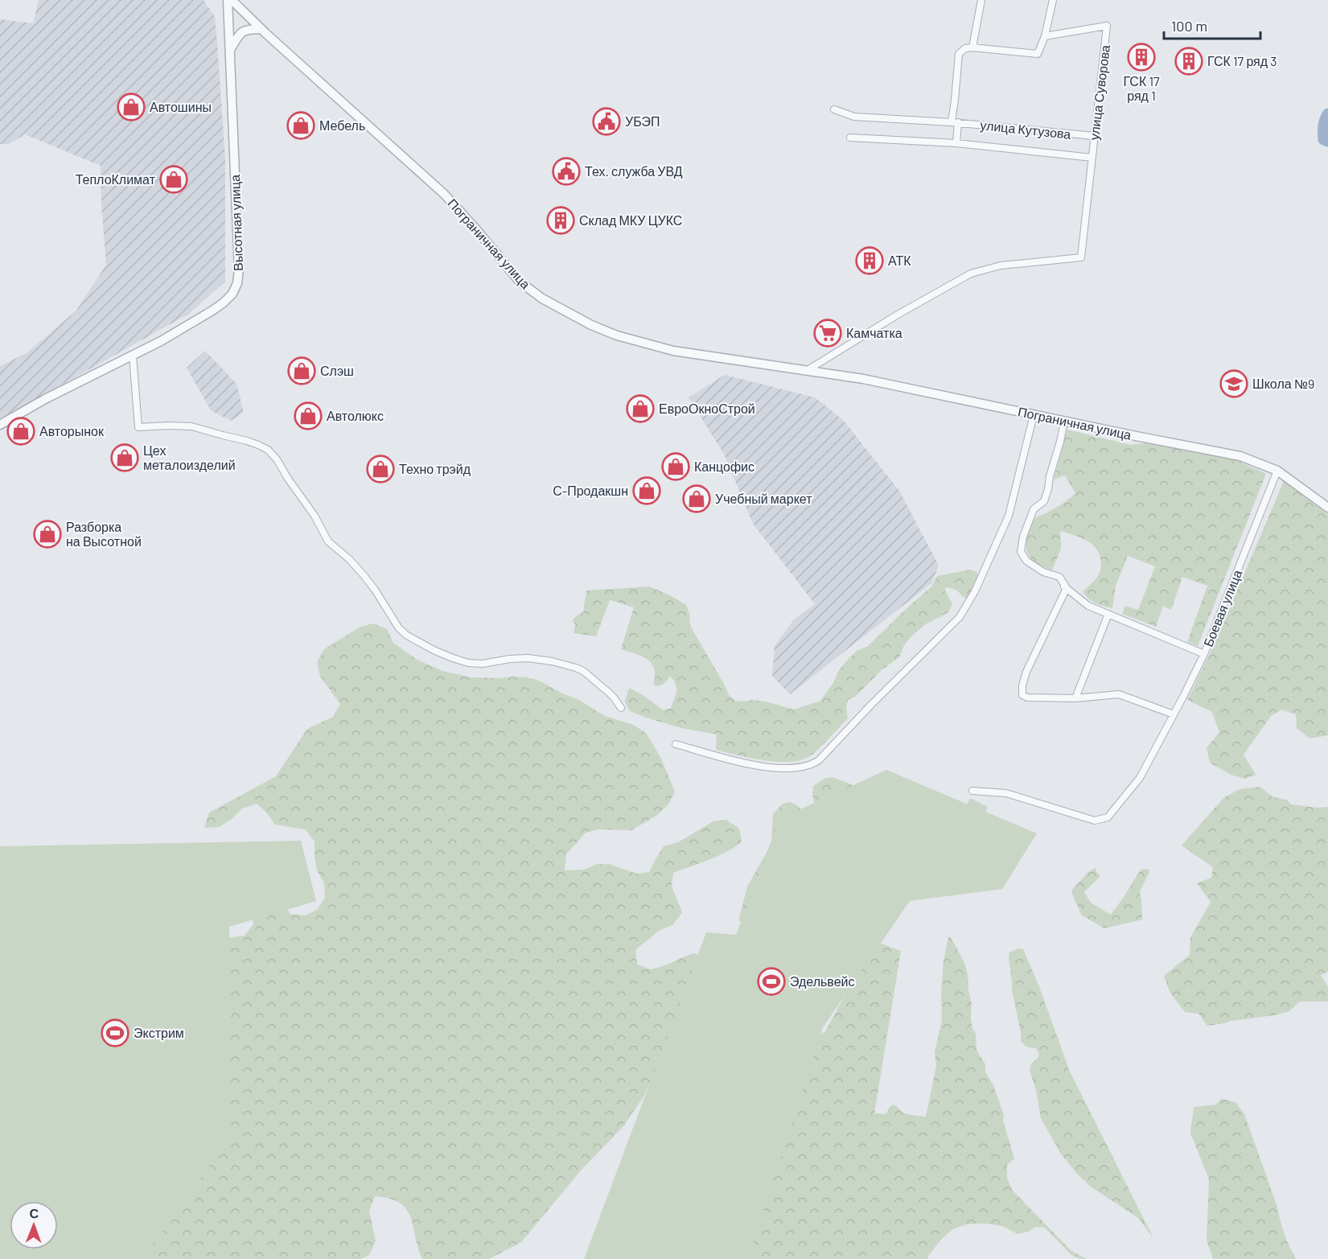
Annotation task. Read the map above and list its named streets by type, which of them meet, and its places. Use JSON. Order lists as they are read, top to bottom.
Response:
{
  "streets": {
    "street": [
      "улица Суворова",
      "улица Кутузова",
      "Высотная улица",
      "Пограничная улица",
      "Боевая улица"
    ]
  },
  "crossings": [
    ["улица Суворова", "улица Кутузова"],
    ["улица Суворова", "Пограничная улица"],
    ["Пограничная улица", "Боевая улица"]
  ],
  "places": {
    "building": [
      "ГСК 17 ряд 1",
      "ГСК 17 ряд 3",
      "Склад МКУ ЦУКС",
      "АТК"
    ],
    "shop": [
      "Автошины",
      "Мебель",
      "ТеплоКлимат",
      "Слэш",
      "ЕвроОкноСтрой",
      "Автолюкс",
      "Авторынок",
      "Цех металоизделий",
      "Канцофис",
      "Техно трэйд",
      "С-Продакшн",
      "Учебный маркет",
      "Разборка на Высотной"
    ],
    "public building": ["УБЭП", "Тех. служба УВД"],
    "supermarket": ["Камчатка"],
    "school or university": ["Школа №9"],
    "sports": ["Эдельвейс", "Экстрим"]
  },
  "scale_bar": "100 m",
  "north": "top"
}
